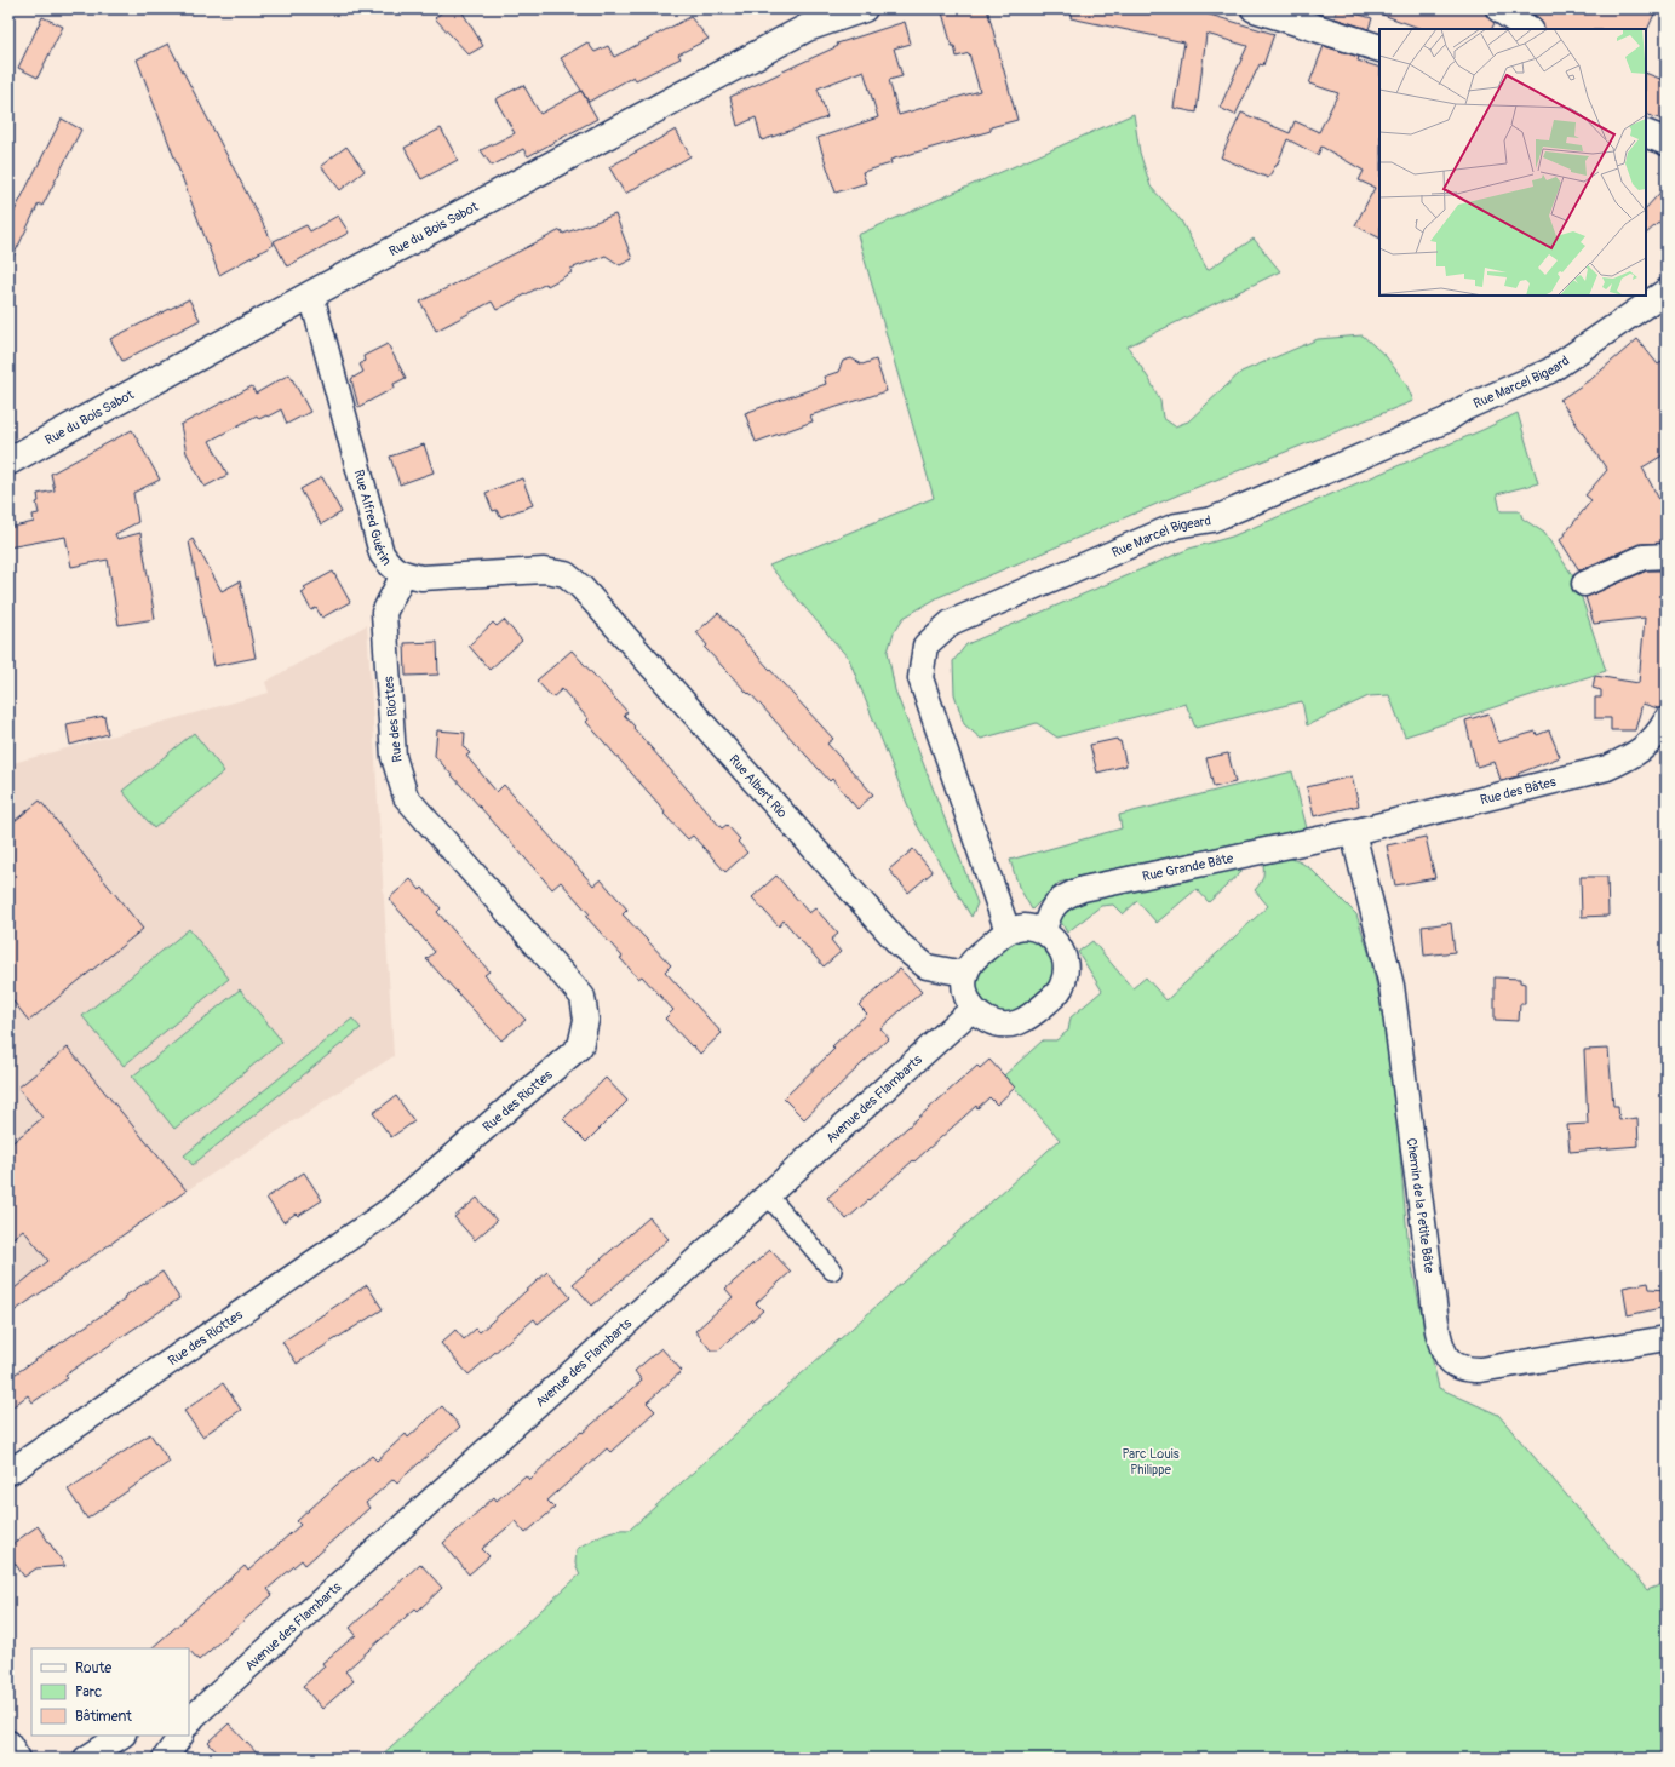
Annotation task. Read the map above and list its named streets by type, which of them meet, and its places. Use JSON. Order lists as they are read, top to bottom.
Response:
{
  "streets": {
    "main road": ["Rue du Bois Sabot"],
    "street": [
      "Rue Marcel Bigeard",
      "Rue Alfred Guérin",
      "Rue des Riottes",
      "Rue Albert Rio",
      "Rue des Bâtes",
      "Rue Grande Bâte",
      "Avenue des Flambarts",
      "Chemin de la Petite Bâte"
    ]
  },
  "crossings": [
    ["Rue du Bois Sabot", "Rue Alfred Guérin"],
    ["Rue Marcel Bigeard", "Rue Albert Rio"],
    ["Rue Marcel Bigeard", "Rue Grande Bâte"],
    ["Rue Marcel Bigeard", "Avenue des Flambarts"],
    ["Rue Alfred Guérin", "Rue des Riottes"],
    ["Rue Alfred Guérin", "Rue Albert Rio"],
    ["Rue Albert Rio", "Rue Grande Bâte"],
    ["Rue Albert Rio", "Avenue des Flambarts"],
    ["Rue des Bâtes", "Rue Grande Bâte"],
    ["Rue des Bâtes", "Chemin de la Petite Bâte"],
    ["Rue Grande Bâte", "Avenue des Flambarts"],
    ["Rue Grande Bâte", "Chemin de la Petite Bâte"]
  ],
  "parks": ["Parc Louis Philippe"],
  "legend": ["Route", "Parc", "Bâtiment"]
}
